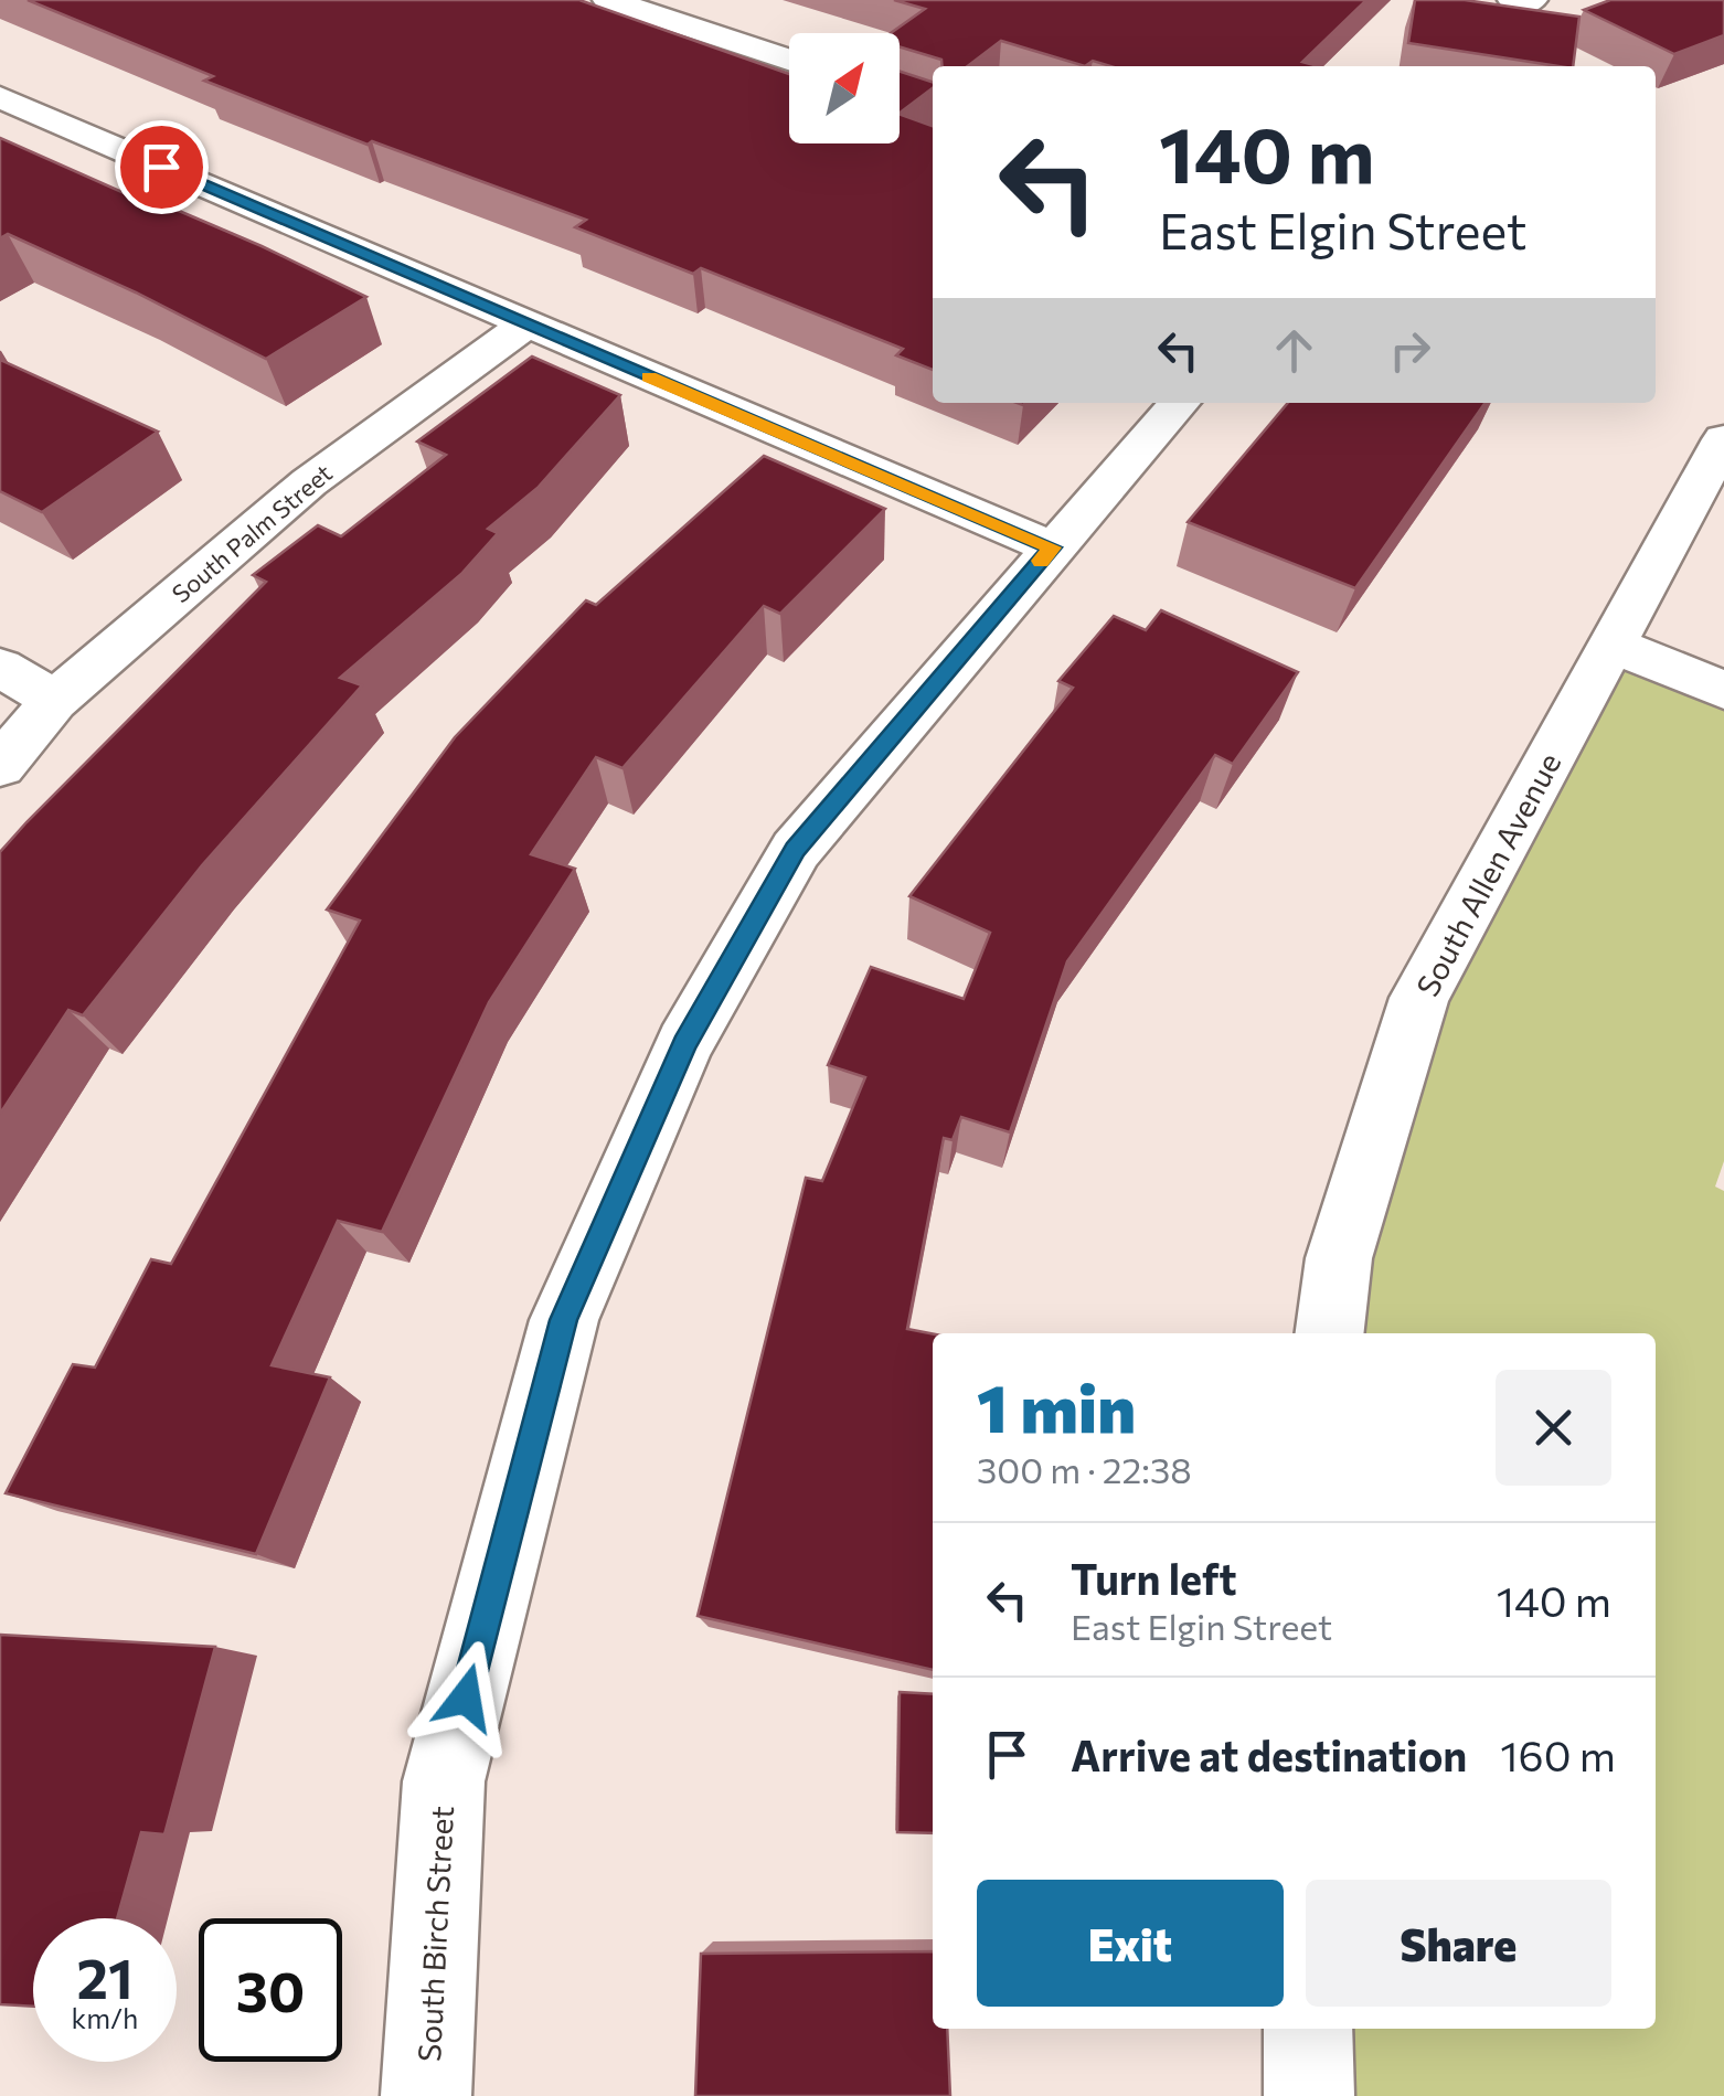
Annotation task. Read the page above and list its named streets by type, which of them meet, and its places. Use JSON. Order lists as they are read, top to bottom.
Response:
{
  "streets": {
    "street": ["South Palm Street", "South Allen Avenue", "South Birch Street"]
  },
  "north": "top right",
  "page": {
    "turn": ["140 m", "East Elgin Street"],
    "heading": ["1 min", "300 m · 22:38"],
    "list": [
      {
        "name": "Turn left",
        "note": "East Elgin Street",
        "value": "140 m"
      },
      {
        "name": "Arrive at destination",
        "value": "160 m"
      }
    ],
    "buttons": ["Exit", "Share"],
    "speed": "21 km/h",
    "limit": "30"
  }
}
